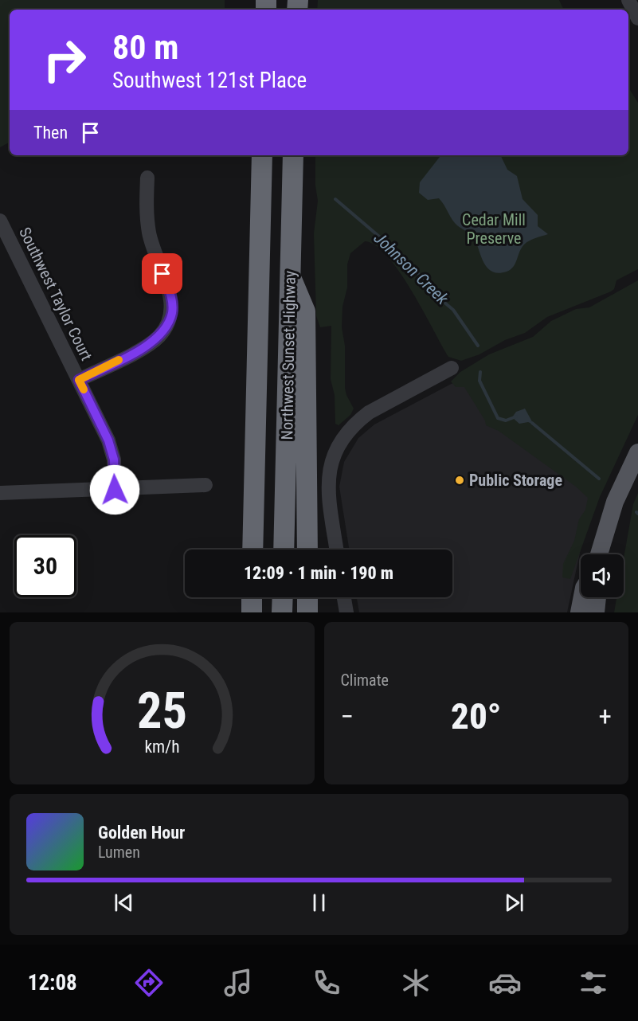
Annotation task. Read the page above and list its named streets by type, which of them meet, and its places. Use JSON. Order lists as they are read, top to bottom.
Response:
{
  "streets": {
    "highway": ["Northwest Sunset Highway"],
    "street": ["Southwest Taylor Court"]
  },
  "water": ["Johnson Creek"],
  "parks": ["Cedar Mill Preserve"],
  "places": ["Public Storage"],
  "page": {
    "turn": ["80 m", "Southwest 121st Place"],
    "then": "Then",
    "limit": "30",
    "trip": "12:09 · 1 min · 190 m",
    "tile": "Climate",
    "heat": ["−", "20°", "+"],
    "song": ["Golden Hour", "Lumen"],
    "tabs": "12:08",
    "gauge": ["25", "km/h"]
  }
}
